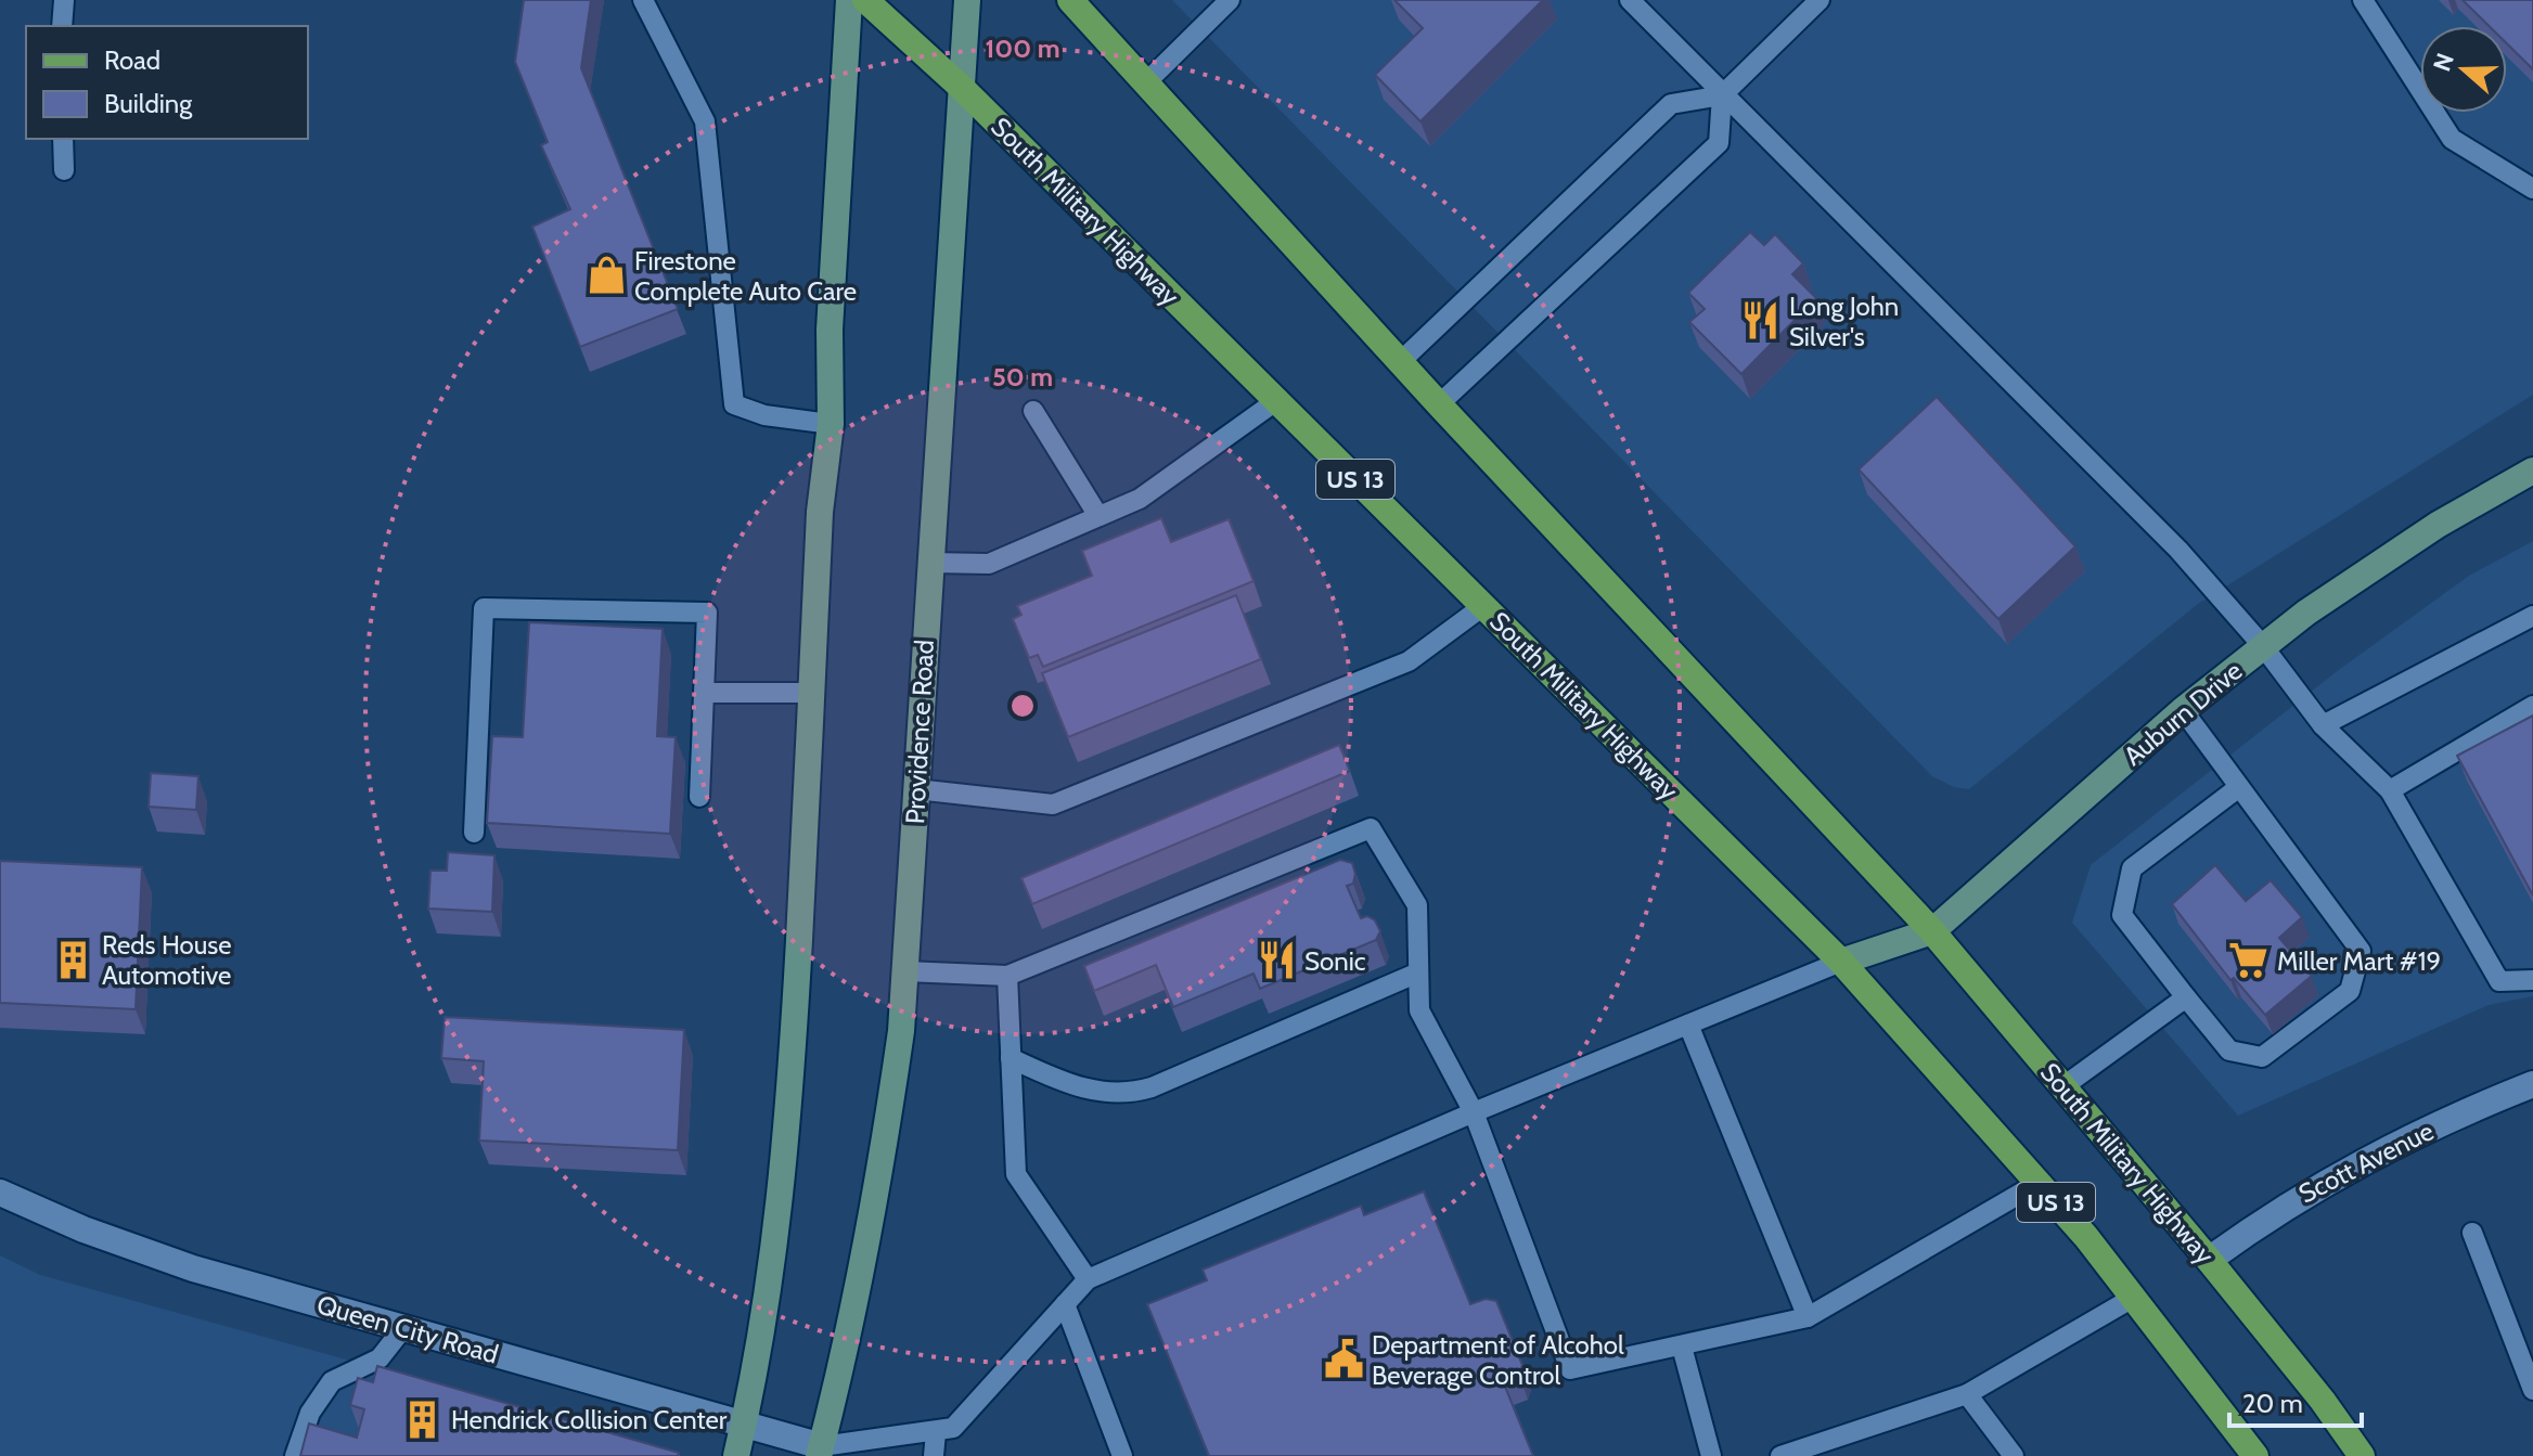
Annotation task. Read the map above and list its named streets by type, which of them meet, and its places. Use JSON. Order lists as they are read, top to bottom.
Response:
{
  "streets": {
    "main road": [
      "South Military Highway",
      "US 13",
      "Auburn Drive",
      "Providence Road"
    ],
    "street": ["Scott Avenue", "Queen City Road"]
  },
  "crossings": [
    ["South Military Highway", "Auburn Drive"],
    ["South Military Highway", "Providence Road"],
    ["South Military Highway", "Scott Avenue"],
    ["Providence Road", "Queen City Road"]
  ],
  "places": {
    "shop": ["Firestone Complete Auto Care"],
    "restaurant": ["Long John Silver's", "Sonic"],
    "building": ["Reds House Automotive", "Hendrick Collision Center"],
    "supermarket": ["Miller Mart #19"],
    "public building": ["Department of Alcohol Beverage Control"]
  },
  "legend": ["Road", "Building"],
  "scale_bar": "20 m",
  "north": "left",
  "rings": ["100 m", "50 m"]
}
